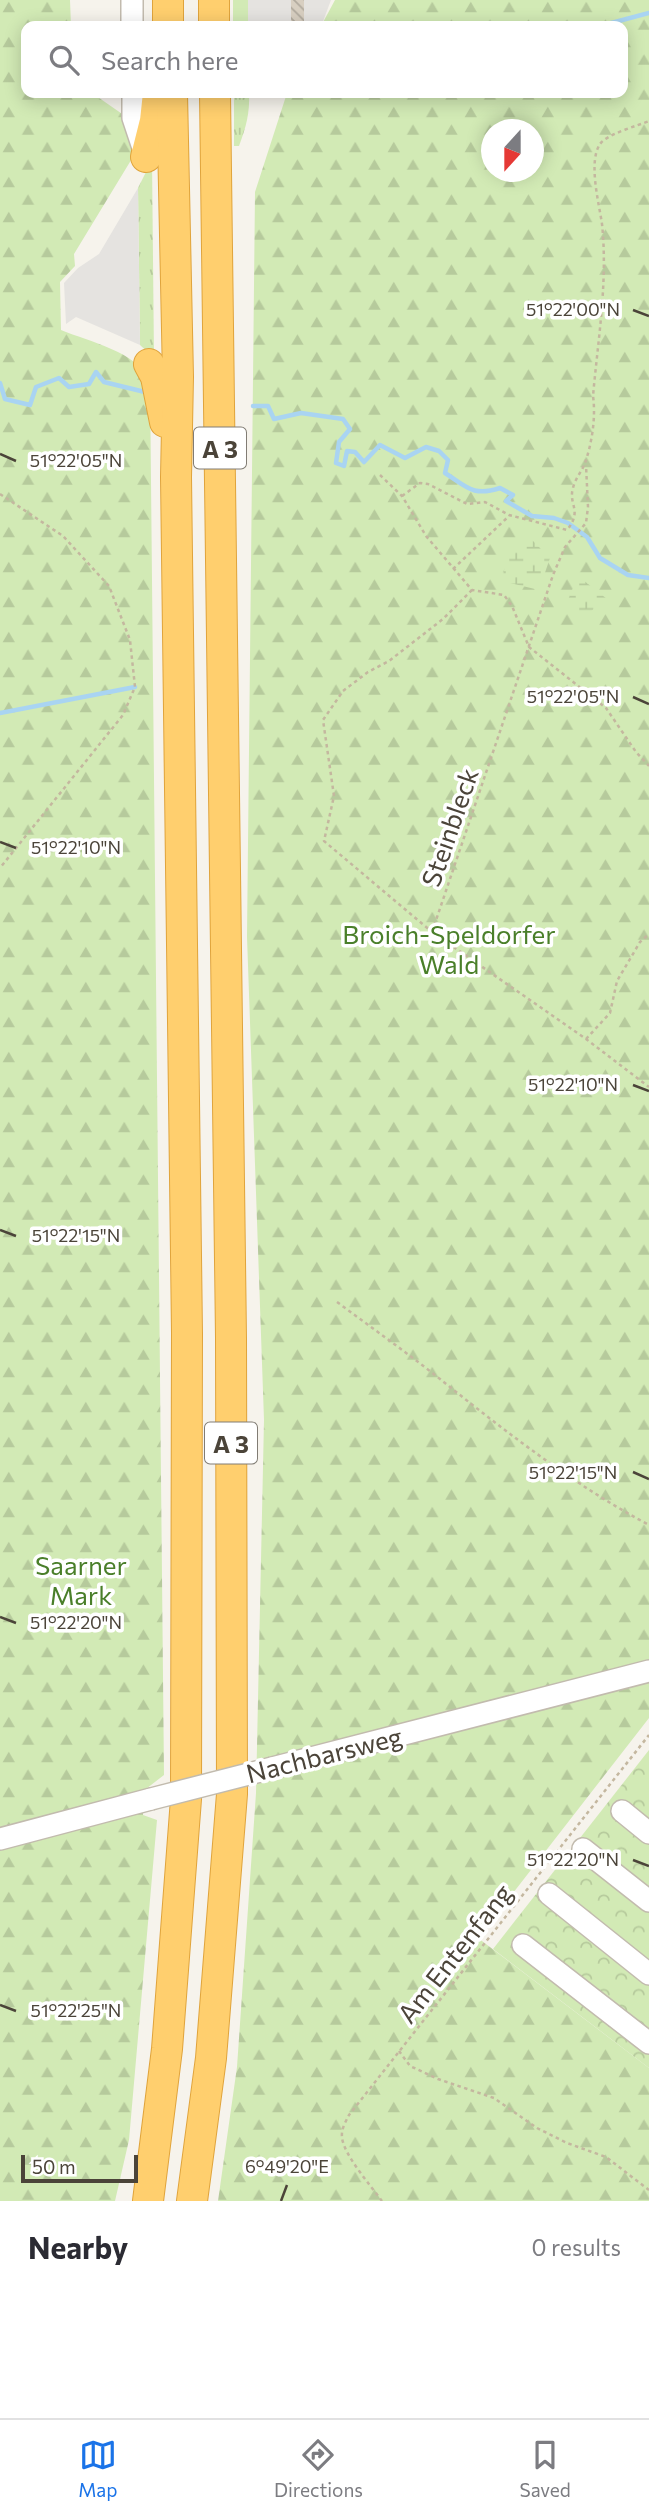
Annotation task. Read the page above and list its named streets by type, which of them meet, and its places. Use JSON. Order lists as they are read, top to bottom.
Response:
{
  "streets": {
    "highway": ["A 3"],
    "lane": ["Nachbarsweg"],
    "path": ["Steinbleck", "Am Entenfang"]
  },
  "parks": ["Broich-Speldorfer Wald", "Saarner Mark"],
  "scale_bar": "50 m",
  "north": "bottom",
  "page": {
    "search": "Search here",
    "scale": "50 m",
    "heading": ["Nearby", "0 results"],
    "nav": ["Map", "Directions", "Saved"]
  },
  "coordinates": [
    "51°22'00\"N",
    "51°22'05\"N",
    "51°22'10\"N",
    "51°22'15\"N",
    "51°22'20\"N",
    "51°22'25\"N",
    "6°49'20\"E"
  ]
}
